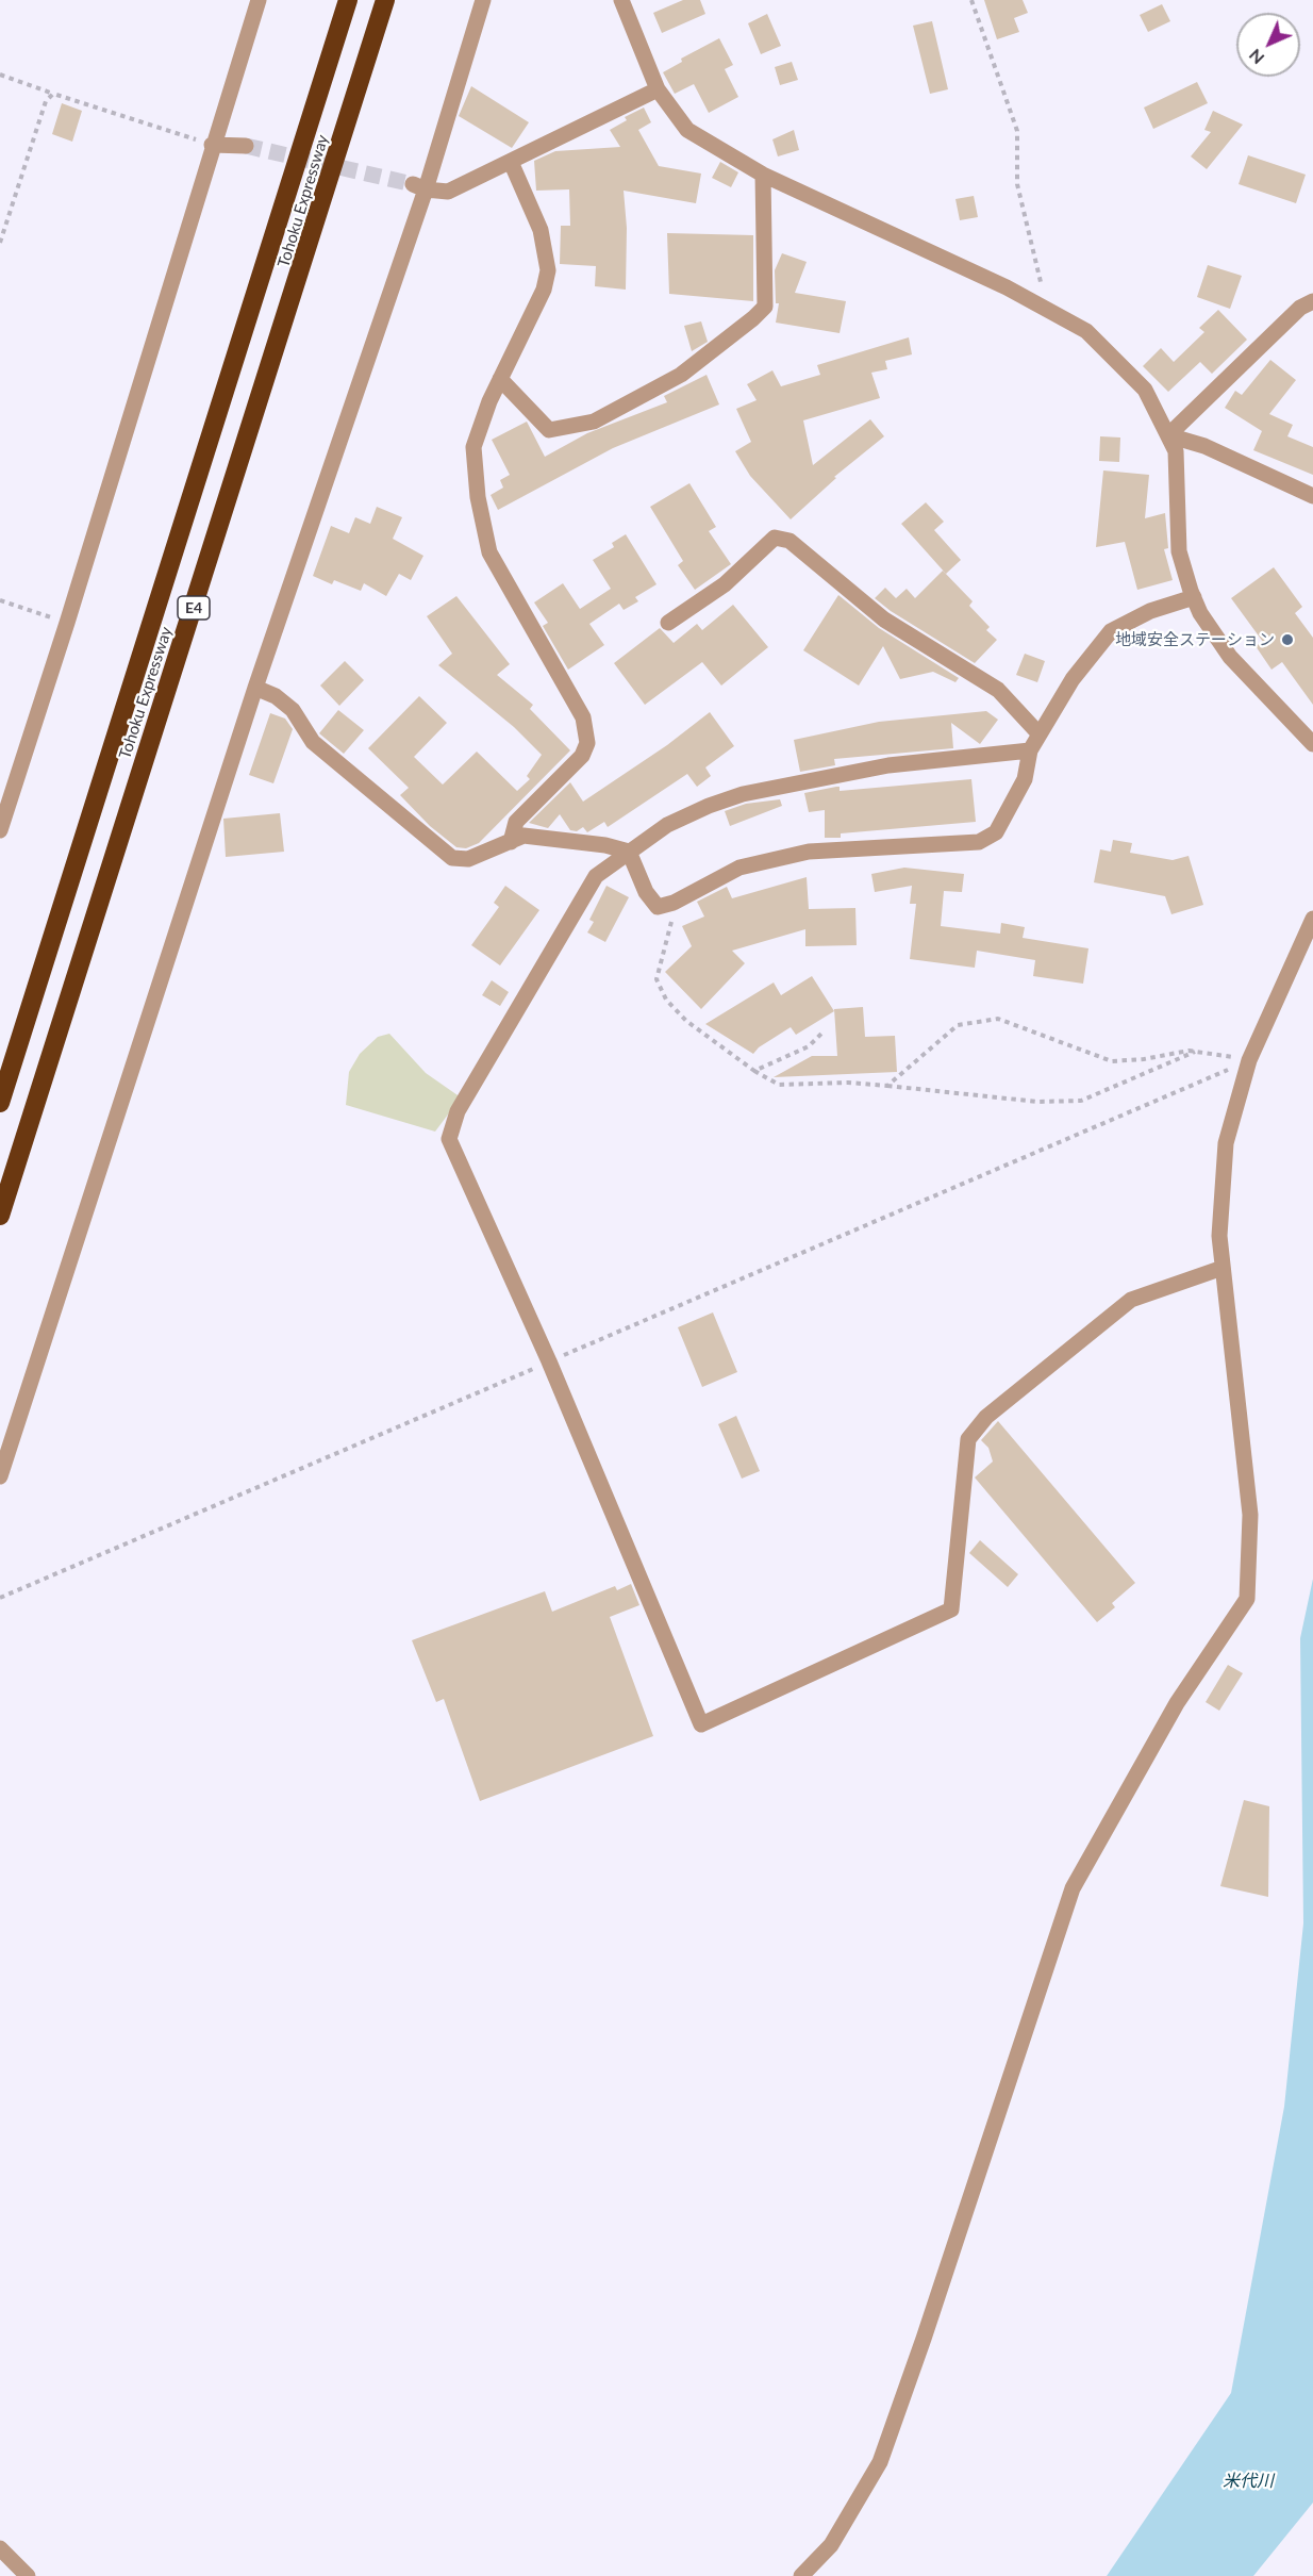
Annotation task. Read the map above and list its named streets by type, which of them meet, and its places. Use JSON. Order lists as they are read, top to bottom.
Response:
{
  "streets": {
    "highway": ["Tohoku Expressway", "E4"]
  },
  "water": ["米代川"],
  "places": ["地域安全ステーション"],
  "north": "bottom left"
}
